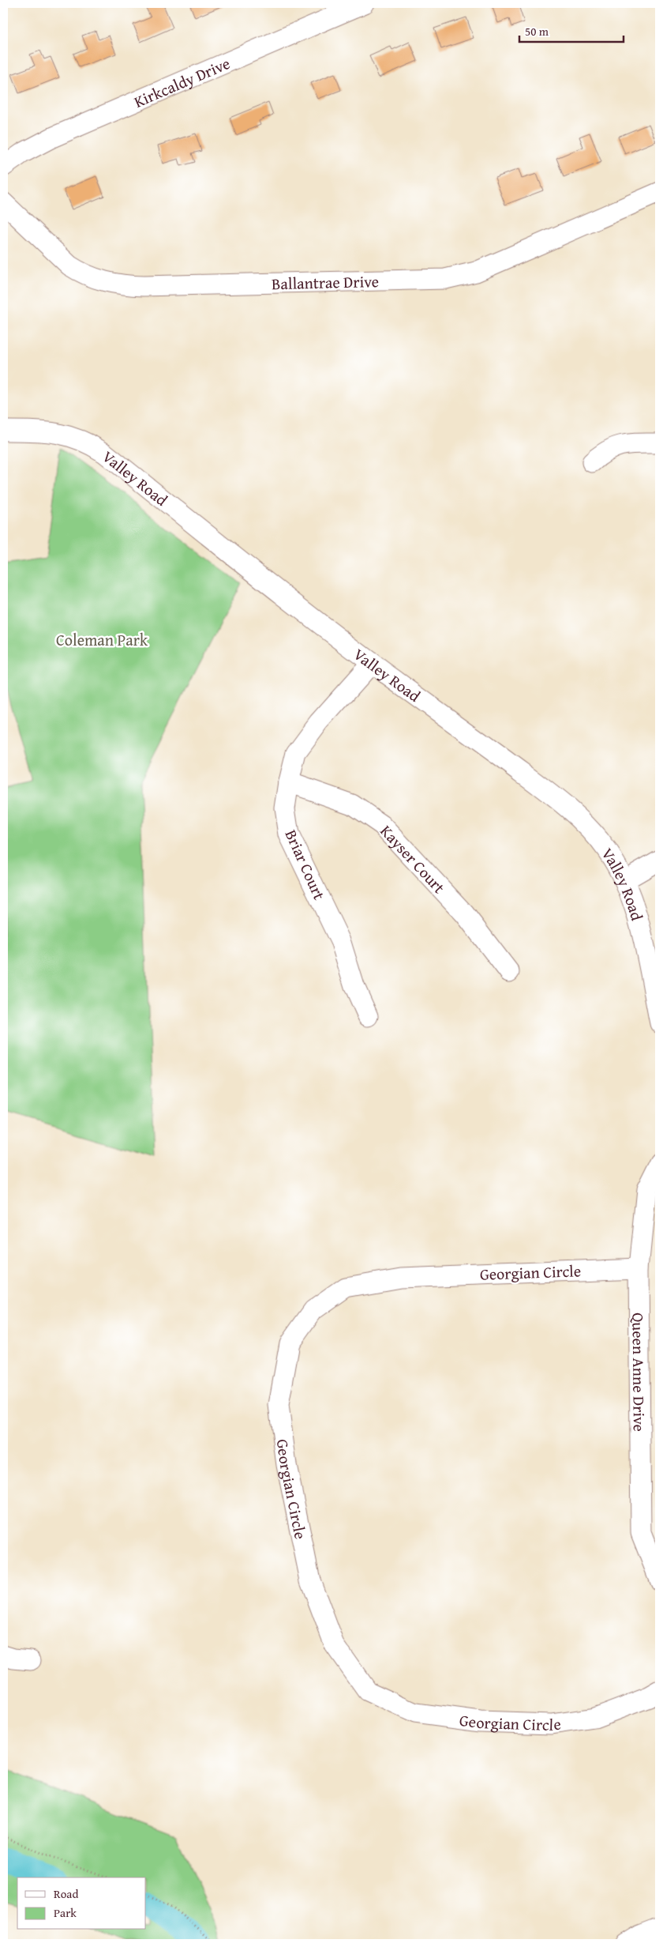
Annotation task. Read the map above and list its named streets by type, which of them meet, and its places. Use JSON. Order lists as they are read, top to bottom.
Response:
{
  "streets": {
    "street": [
      "Kirkcaldy Drive",
      "Ballantrae Drive",
      "Valley Road",
      "Kayser Court",
      "Briar Court",
      "Georgian Circle",
      "Queen Anne Drive"
    ]
  },
  "crossings": [
    ["Valley Road", "Briar Court"],
    ["Kayser Court", "Briar Court"],
    ["Georgian Circle", "Queen Anne Drive"]
  ],
  "parks": ["Coleman Park"],
  "legend": ["Road", "Park"],
  "scale_bar": "50 m"
}
